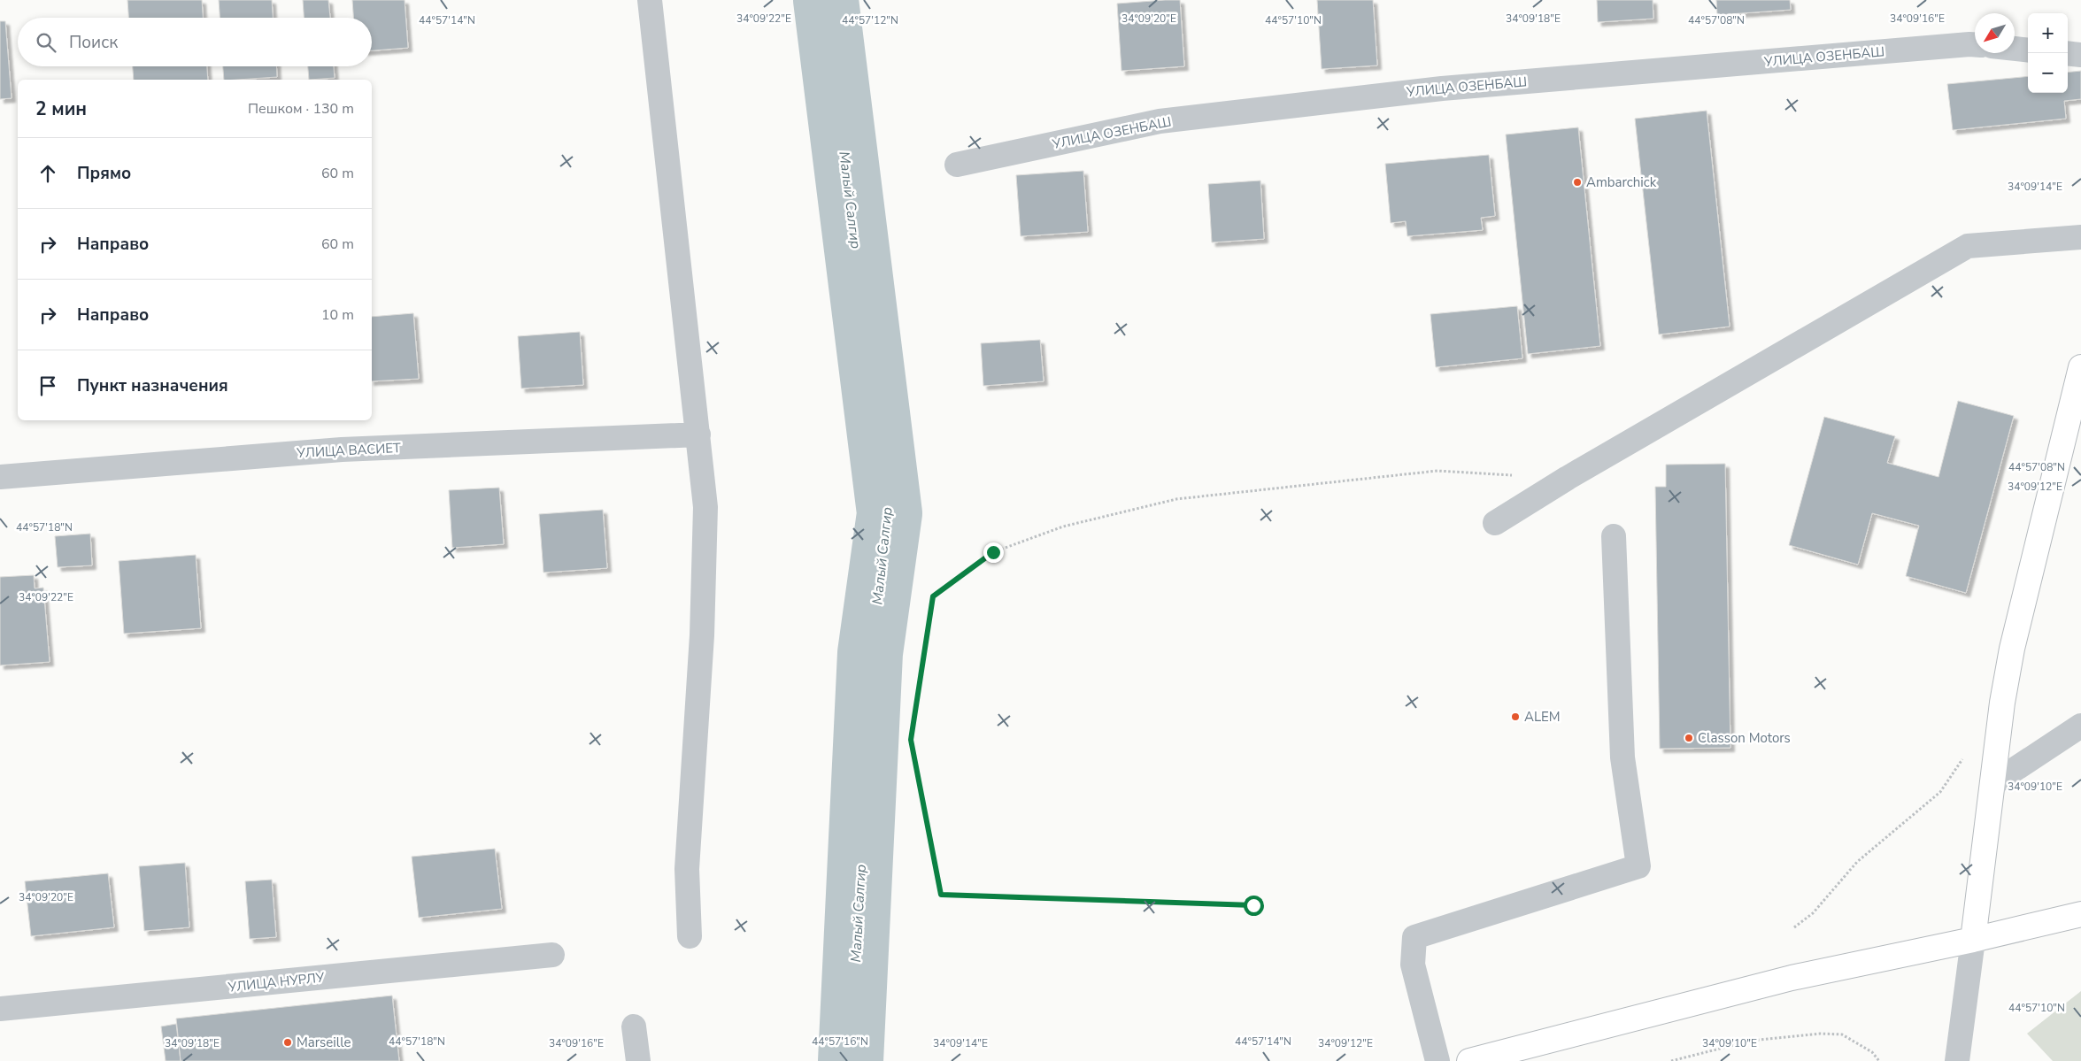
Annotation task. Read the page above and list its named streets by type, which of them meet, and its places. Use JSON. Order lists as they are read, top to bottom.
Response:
{
  "streets": {
    "street": ["УЛИЦА ОЗЕНБАШ", "УЛИЦА ВАСИЕТ", "УЛИЦА НУРЛУ"]
  },
  "water": ["Малый Салгир"],
  "places": [
    "Ambarchick",
    "ALEM",
    "Classon Motors",
    "Marseille"
  ],
  "north": "bottom left",
  "page": {
    "map_buttons": ["+", "−"],
    "search": "Поиск",
    "heading": ["2 мин", "Пешком · 130 m"],
    "list": [
      ["Прямо", "60 m"],
      ["Направо", "60 m"],
      ["Направо", "10 m"],
      "Пункт назначения"
    ]
  },
  "coordinates": [
    "34°09'22\"E",
    "34°09'18\"E",
    "34°09'16\"E",
    "34°09'20\"E",
    "44°57'14\"N",
    "44°57'12\"N",
    "44°57'10\"N",
    "44°57'08\"N",
    "34°09'14\"E",
    "34°09'12\"E",
    "44°57'18\"N",
    "34°09'10\"E",
    "44°57'16\"N"
  ]
}
